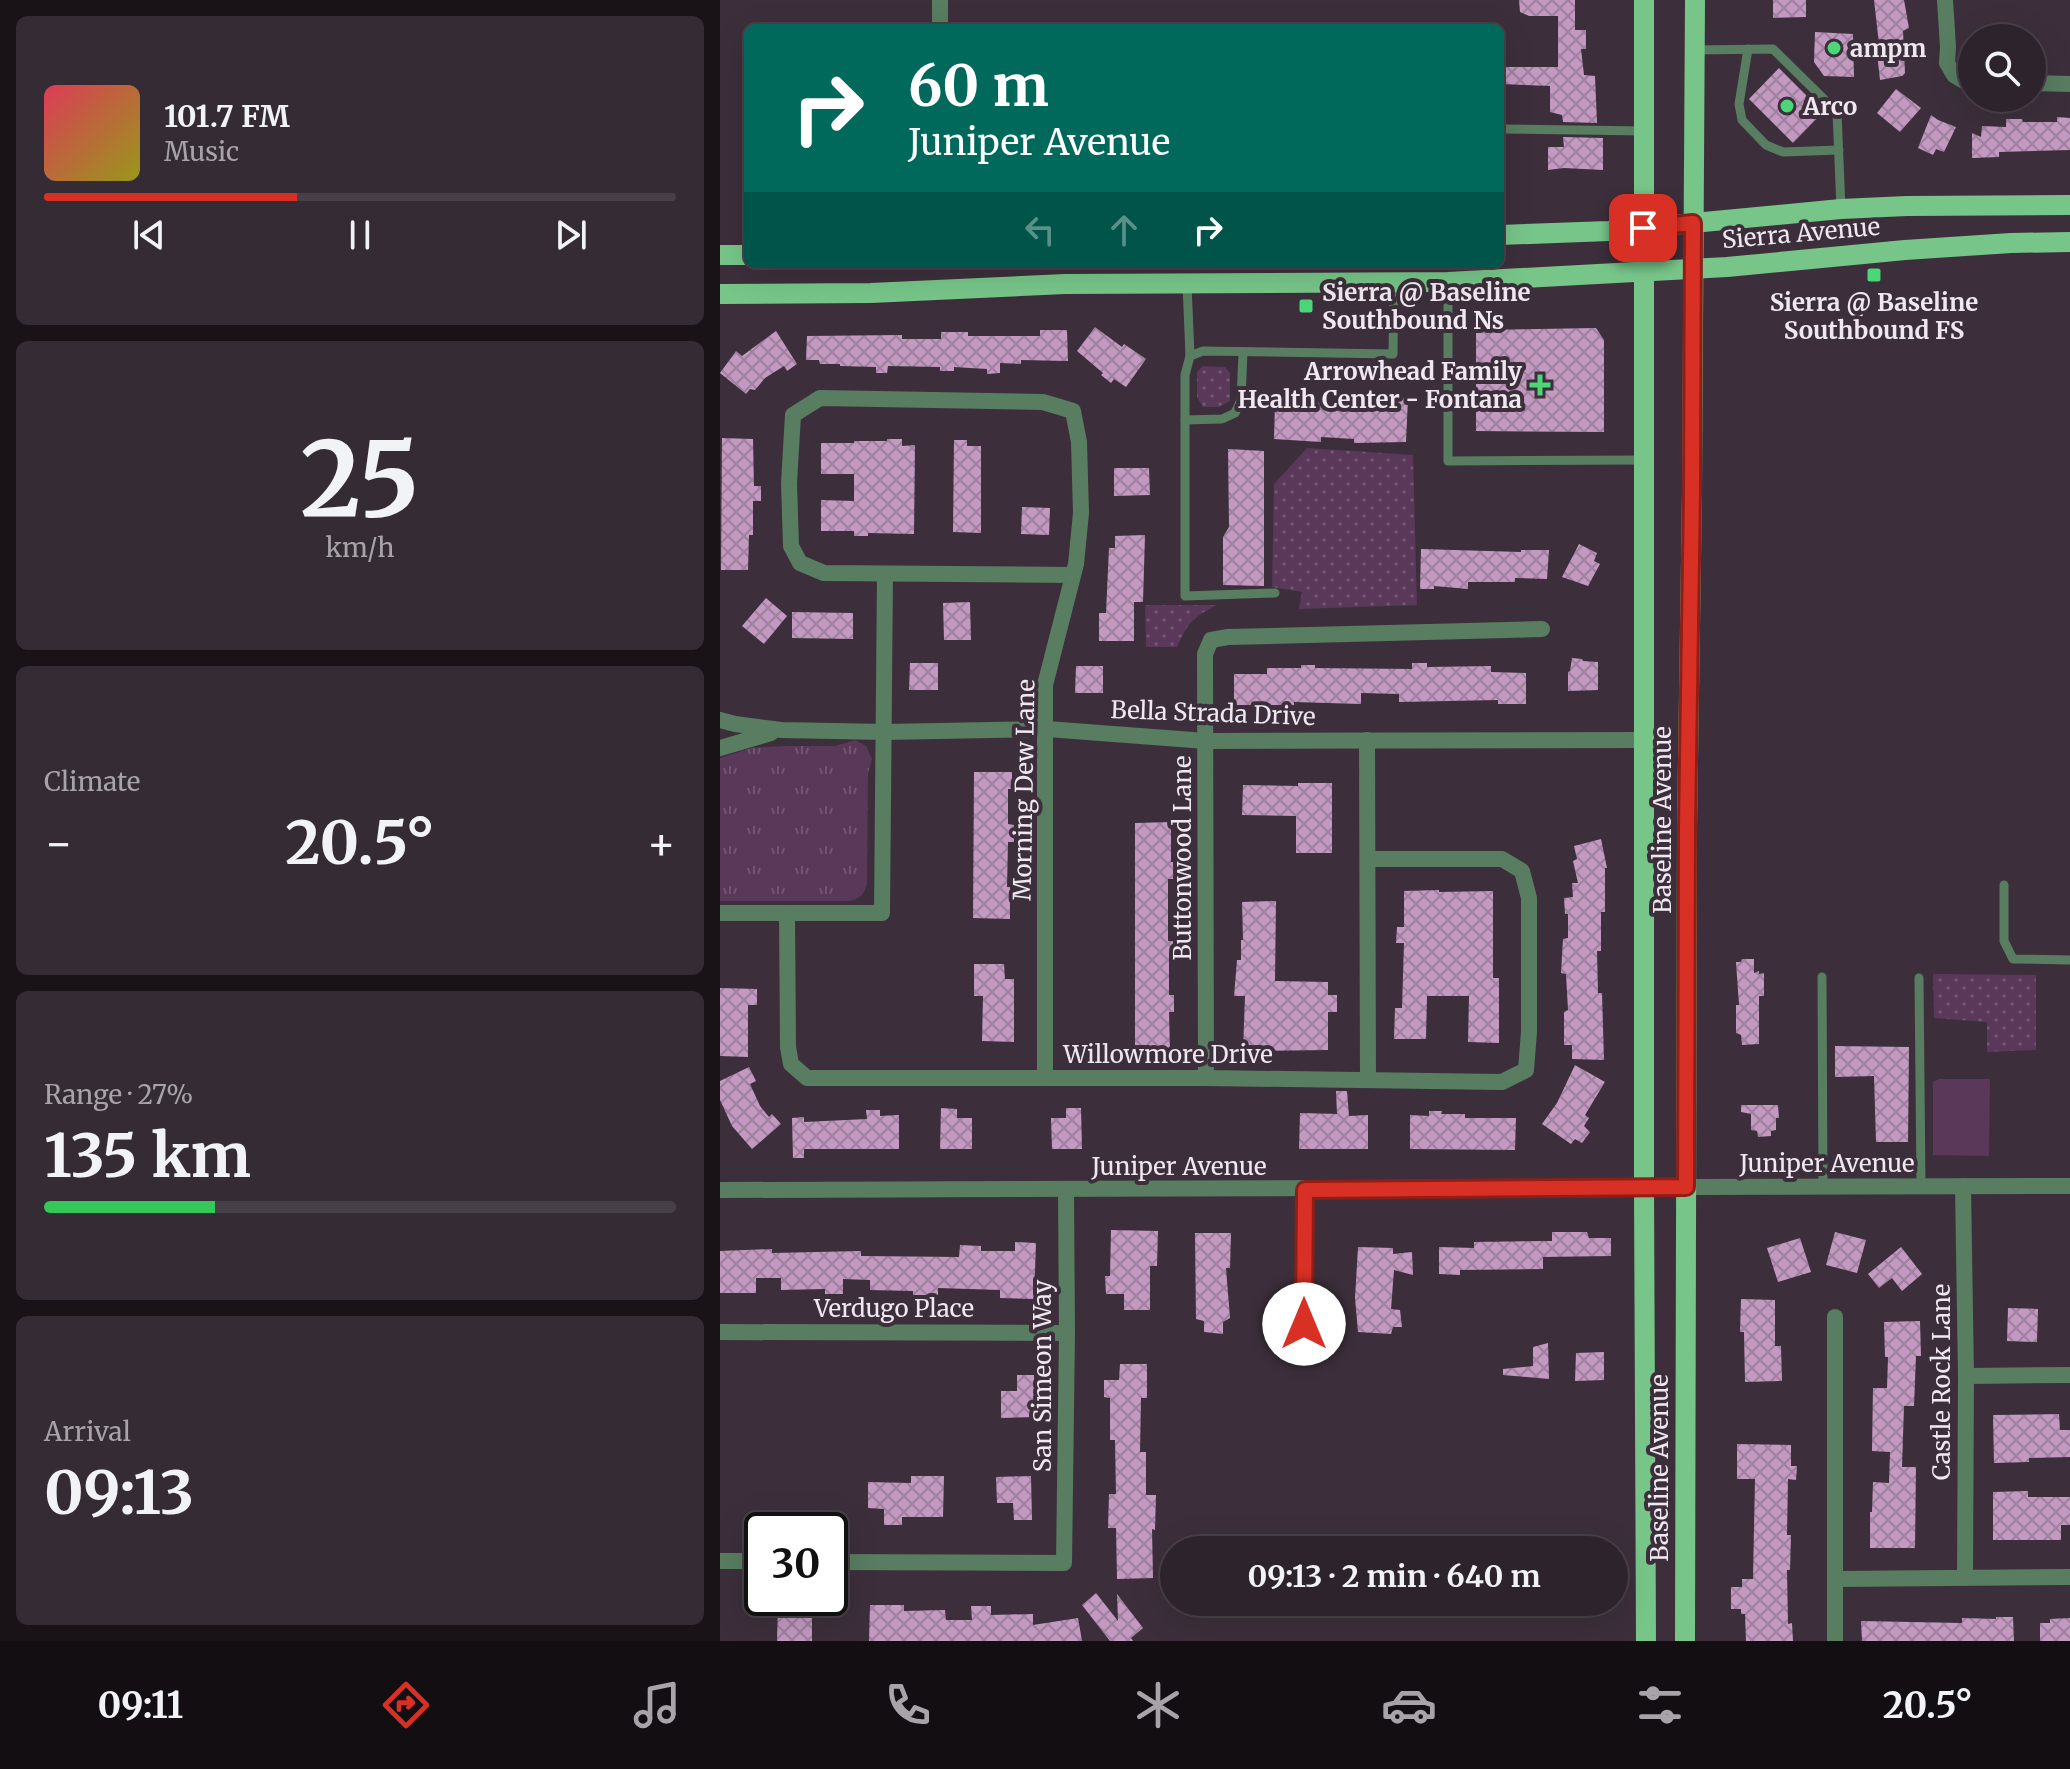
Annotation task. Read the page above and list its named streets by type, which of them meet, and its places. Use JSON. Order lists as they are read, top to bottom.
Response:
{
  "streets": {
    "main road": ["Sierra Avenue", "Baseline Avenue"],
    "street": [
      "Bella Strada Drive",
      "Morning Dew Lane",
      "Buttonwood Lane",
      "Willowmore Drive",
      "Juniper Avenue",
      "Verdugo Place",
      "San Simeon Way",
      "Castle Rock Lane"
    ]
  },
  "crossings": [
    ["Sierra Avenue", "Baseline Avenue"],
    ["Bella Strada Drive", "Morning Dew Lane"],
    ["Bella Strada Drive", "Baseline Avenue"],
    ["Bella Strada Drive", "Buttonwood Lane"],
    ["Morning Dew Lane", "Willowmore Drive"],
    ["Baseline Avenue", "Juniper Avenue"],
    ["Buttonwood Lane", "Willowmore Drive"],
    ["Juniper Avenue", "San Simeon Way"],
    ["Juniper Avenue", "Castle Rock Lane"],
    ["Verdugo Place", "San Simeon Way"]
  ],
  "places": {
    "other": ["ampm", "Arco"],
    "transit": ["Sierra @ Baseline Southbound FS", "Sierra @ Baseline Southbound Ns"],
    "health": ["Arrowhead Family Health Center - Fontana"]
  },
  "page": {
    "turn": ["60 m", "Juniper Avenue"],
    "song": ["101.7 FM", "Music"],
    "tile": [
      ["25", "km/h"],
      "Climate",
      ["Range · 27%", "135 km"],
      ["Arrival", "09:13"]
    ],
    "heat": ["−", "20.5°", "+"],
    "limit": "30",
    "trip": "09:13 · 2 min · 640 m",
    "tabs": ["09:11", "20.5°"]
  }
}
